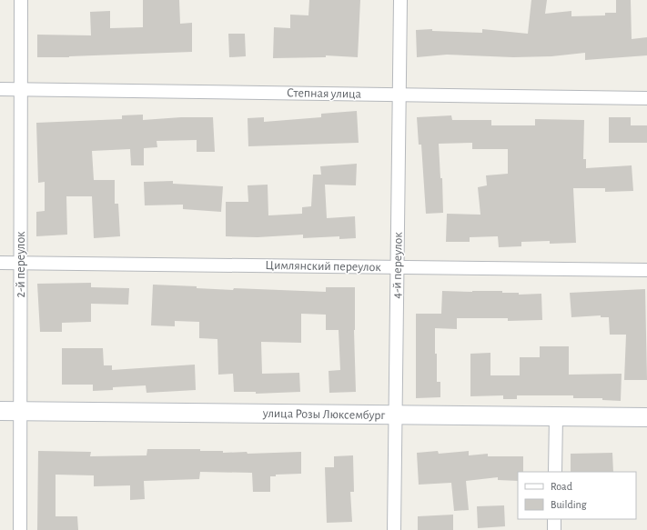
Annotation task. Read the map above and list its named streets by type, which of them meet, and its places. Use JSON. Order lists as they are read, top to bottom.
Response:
{
  "streets": {
    "street": [
      "Степная улица",
      "2-й переулок",
      "4-й переулок",
      "Цимлянский переулок",
      "улица Розы Люксембург"
    ]
  },
  "crossings": [
    ["Степная улица", "2-й переулок"],
    ["Степная улица", "4-й переулок"],
    ["2-й переулок", "Цимлянский переулок"],
    ["2-й переулок", "улица Розы Люксембург"],
    ["4-й переулок", "Цимлянский переулок"],
    ["4-й переулок", "улица Розы Люксембург"]
  ],
  "legend": ["Road", "Building"]
}
